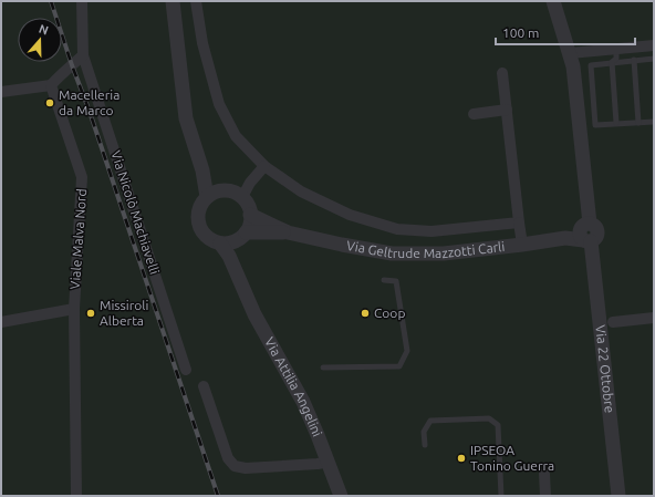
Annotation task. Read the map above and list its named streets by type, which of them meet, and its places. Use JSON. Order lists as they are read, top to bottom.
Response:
{
  "streets": {
    "street": [
      "Via Nicolò Machiavelli",
      "Viale Malva Nord",
      "Via Geltrude Mazzotti Carli",
      "Via 22 Ottobre",
      "Via Attilia Angelini"
    ]
  },
  "crossings": [
    ["Via Geltrude Mazzotti Carli", "Via 22 Ottobre"],
    ["Via Geltrude Mazzotti Carli", "Via Attilia Angelini"]
  ],
  "places": [
    "Macelleria da Marco",
    "Missiroli Alberta",
    "Coop",
    "IPSEOA Tonino Guerra"
  ],
  "scale_bar": "100 m",
  "north": "top"
}
